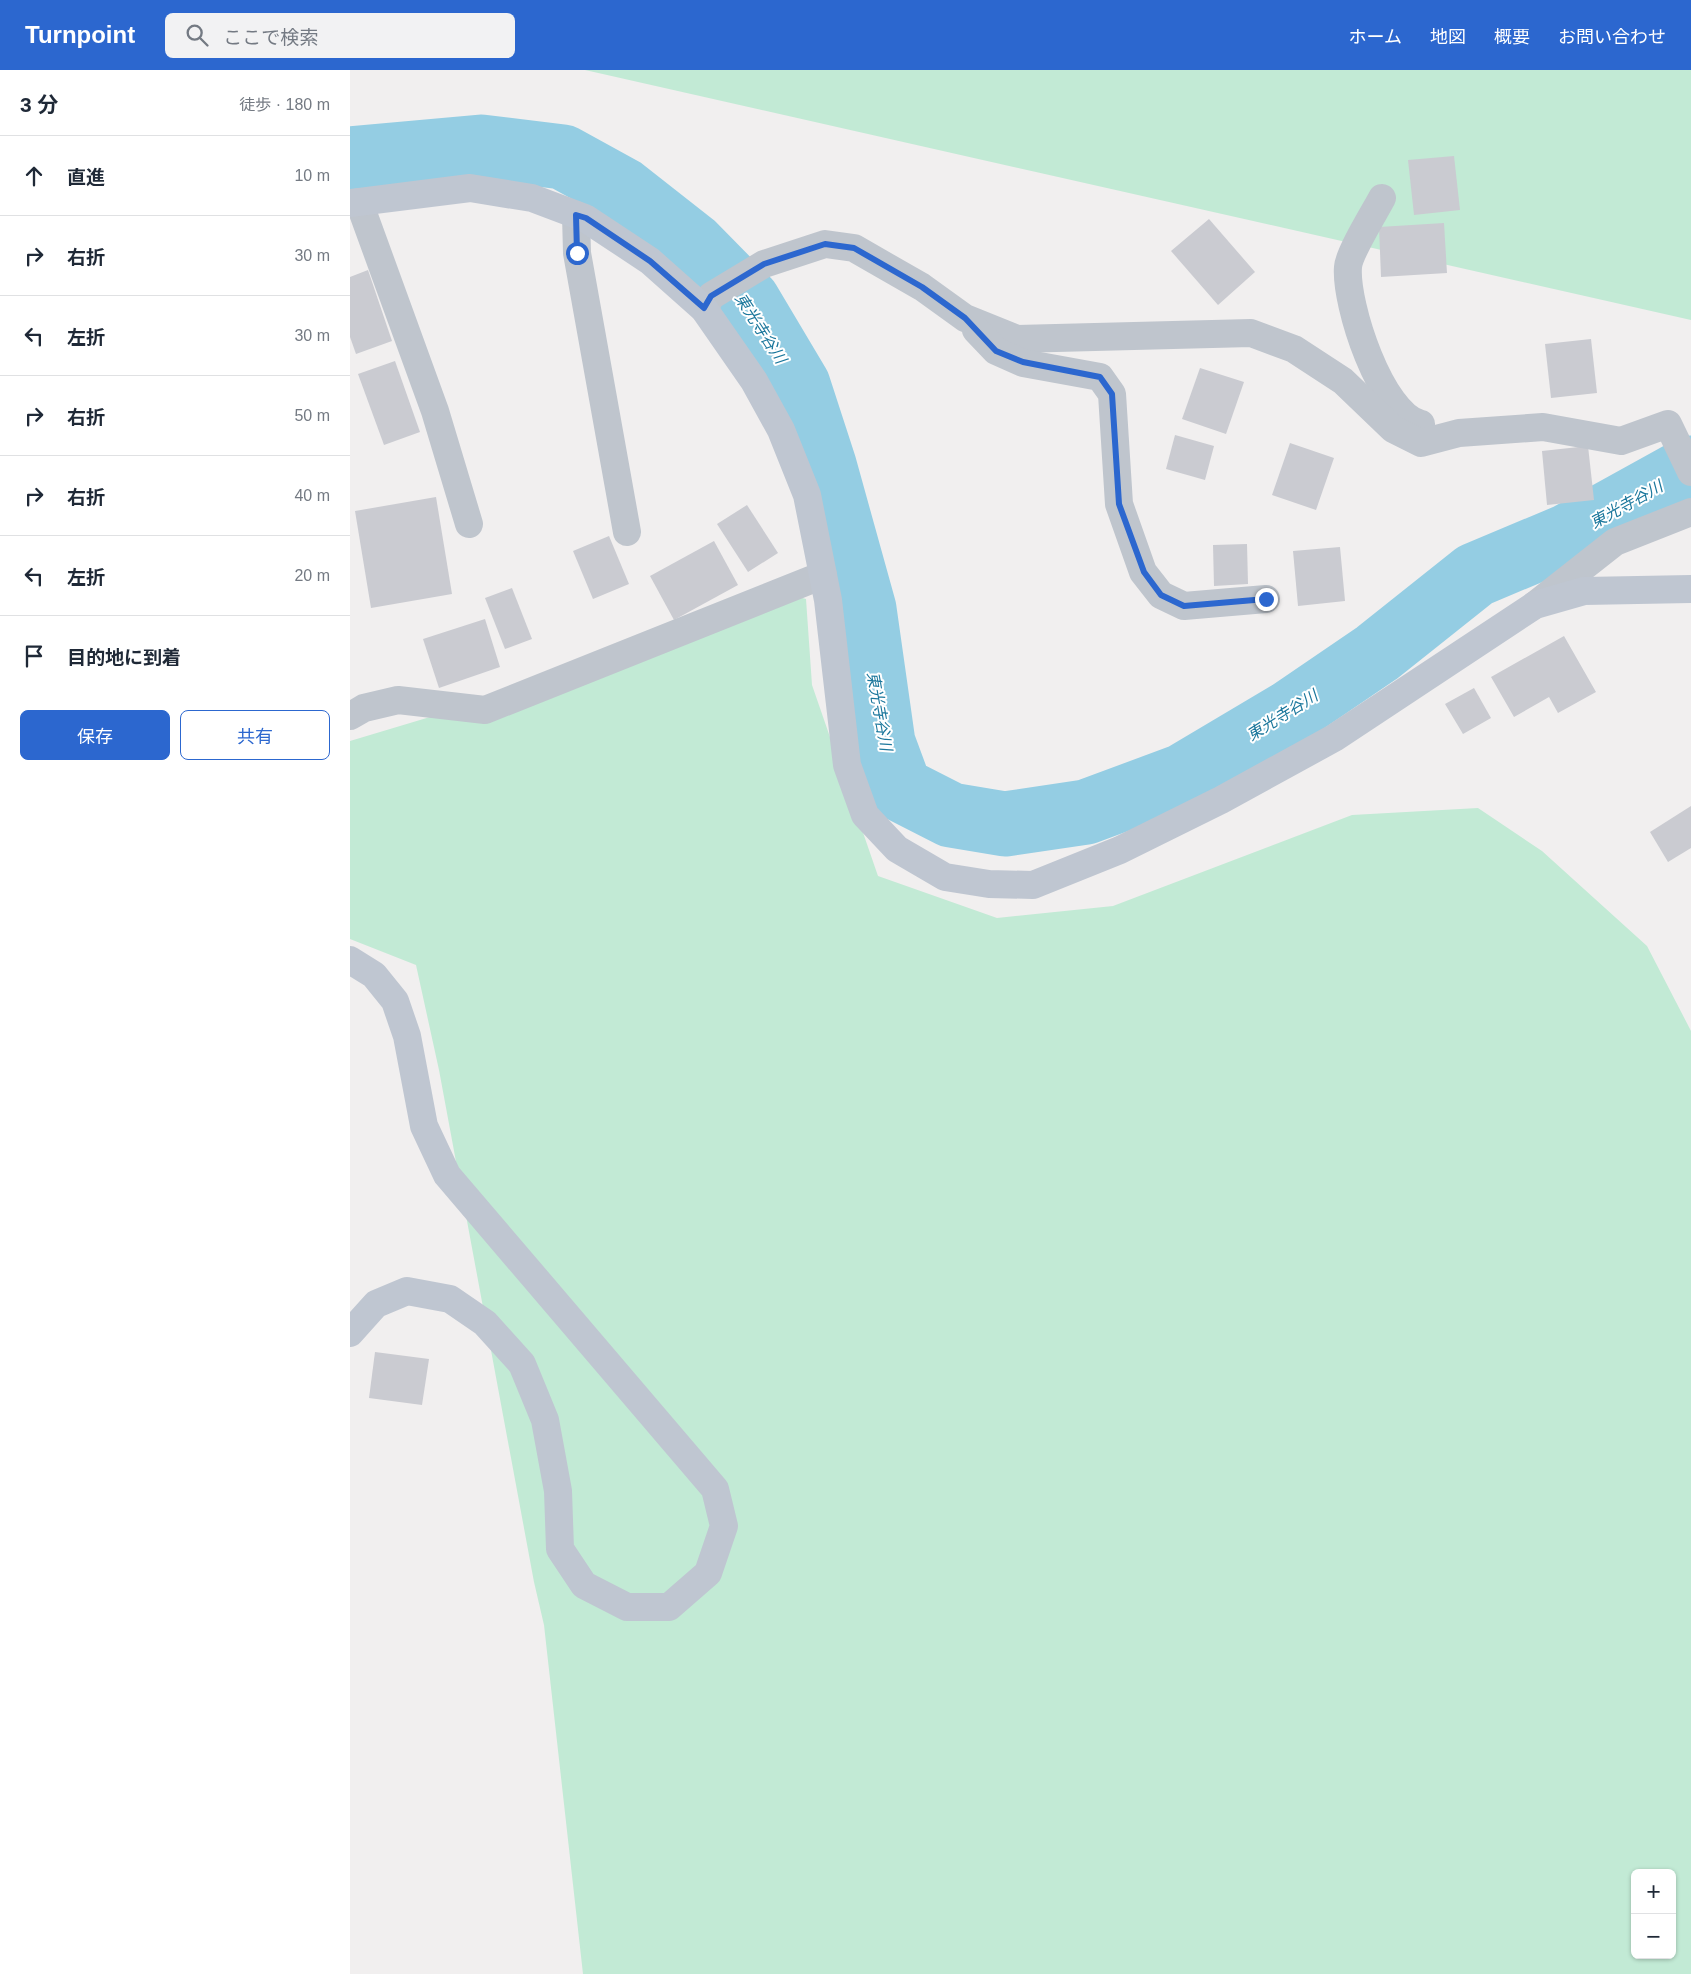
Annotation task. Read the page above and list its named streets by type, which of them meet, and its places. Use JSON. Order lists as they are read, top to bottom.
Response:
{
  "water": ["東光寺谷川"],
  "page": {
    "header": "Turnpoint",
    "search": "ここで検索",
    "nav": [
      "ホーム",
      "地図",
      "概要",
      "お問い合わせ"
    ],
    "heading": ["3 分", "徒歩 · 180 m"],
    "list": [
      ["直進", "10 m"],
      ["右折", "30 m"],
      ["左折", "30 m"],
      ["右折", "50 m"],
      ["右折", "40 m"],
      ["左折", "20 m"],
      "目的地に到着"
    ],
    "buttons": ["保存", "共有"],
    "map_buttons": ["+", "−"]
  }
}
